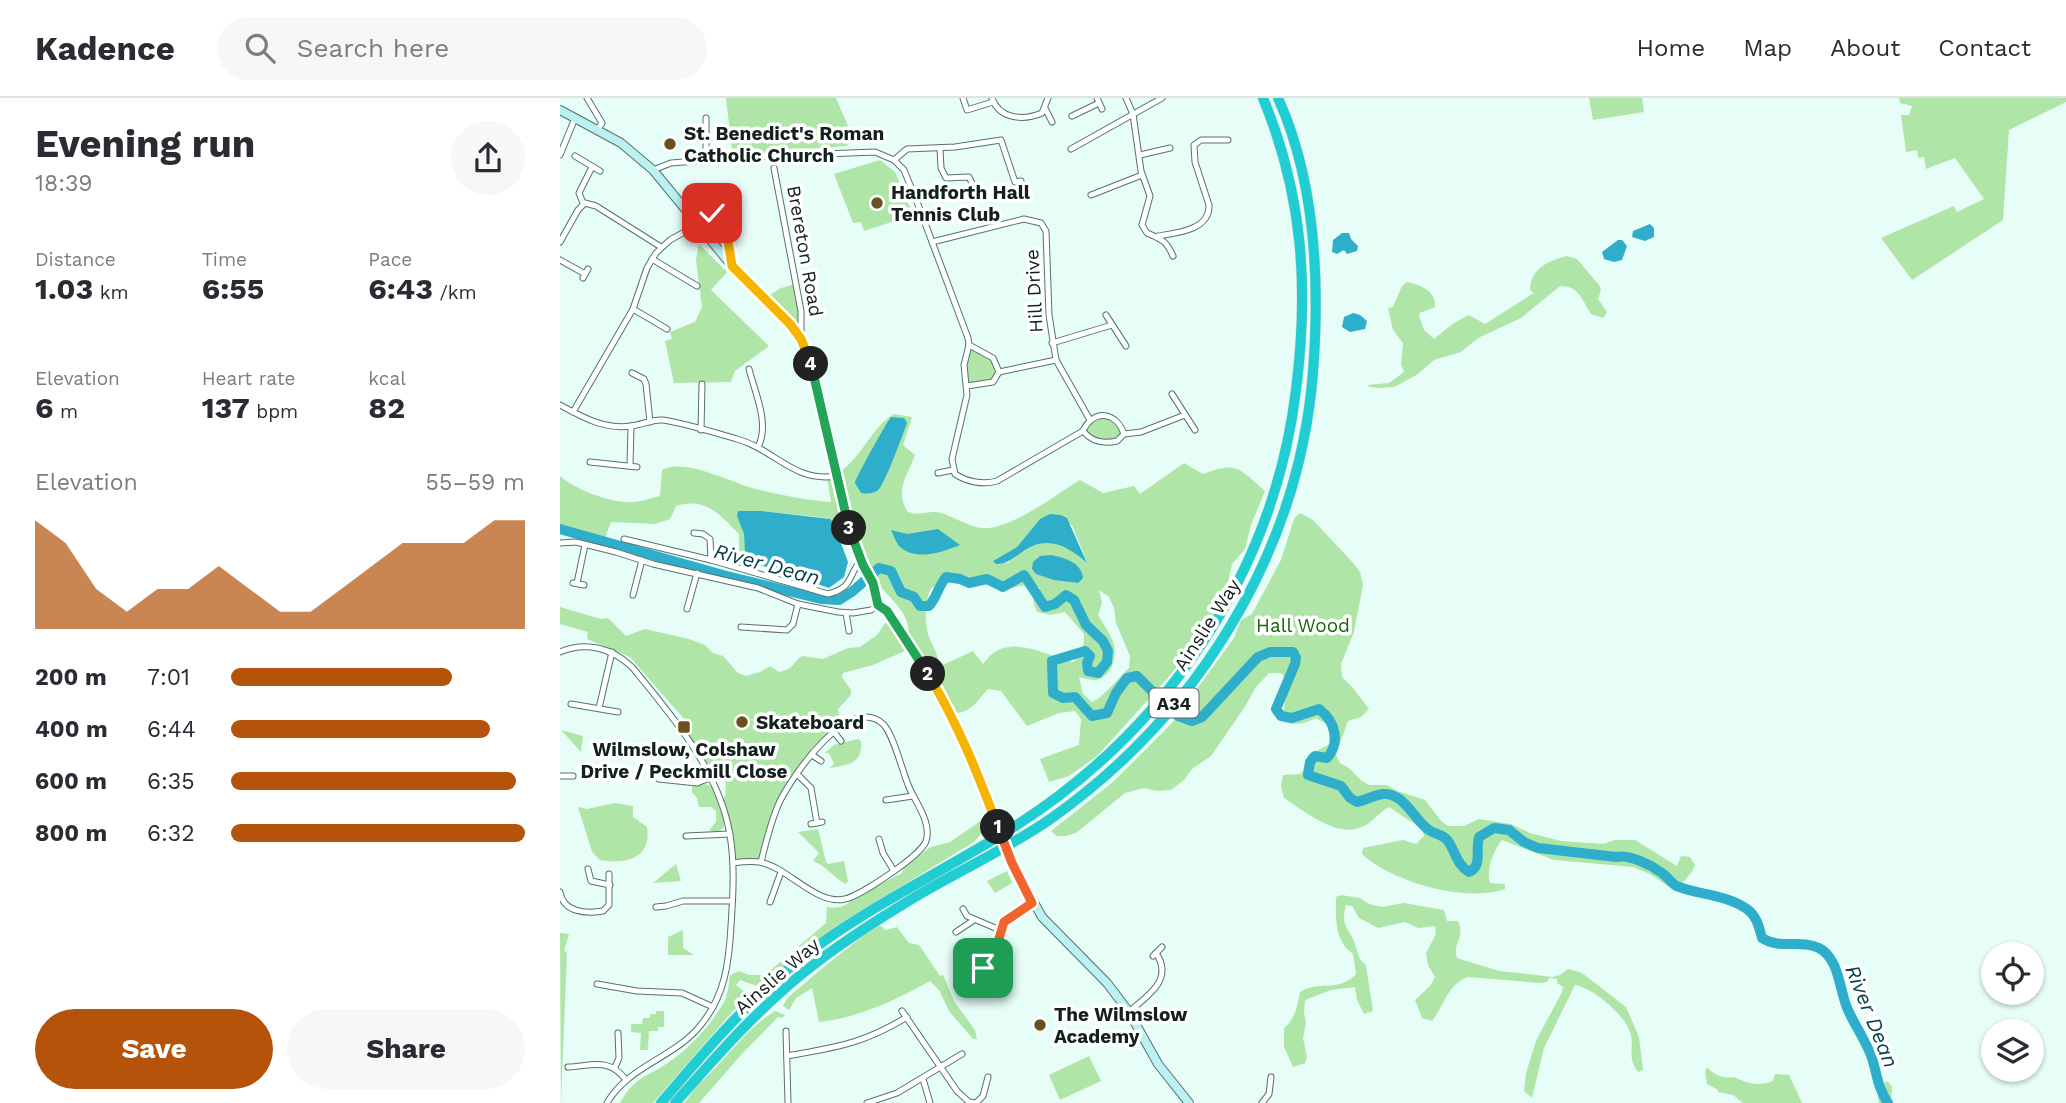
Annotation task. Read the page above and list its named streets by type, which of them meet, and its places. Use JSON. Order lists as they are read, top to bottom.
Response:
{
  "streets": {
    "highway": ["Ainslie Way", "A34"],
    "street": ["Brereton Road", "Hill Drive"]
  },
  "water": ["River Dean"],
  "parks": ["Hall Wood"],
  "places": {
    "other": [
      "St. Benedict's Roman Catholic Church",
      "Handforth Hall Tennis Club",
      "Skateboard",
      "The Wilmslow Academy"
    ],
    "transit": ["Wilmslow, Colshaw Drive / Peckmill Close"]
  },
  "page": {
    "header": "Kadence",
    "search": "Search here",
    "nav": [
      "Home",
      "Map",
      "About",
      "Contact"
    ],
    "heading": ["Evening run", "18:39"],
    "stats": [
      ["Distance", "1.03 km"],
      ["Time", "6:55"],
      ["Pace", "6:43 /km"],
      ["Elevation", "6 m"],
      ["Heart rate", "137 bpm"],
      ["kcal", "82"]
    ],
    "pins": [
      "4",
      "3",
      "2",
      "1"
    ],
    "chart": ["Elevation", "55–59 m"],
    "list": [
      {
        "name": "200 m",
        "note": "7:01"
      },
      {
        "name": "400 m",
        "note": "6:44"
      },
      {
        "name": "600 m",
        "note": "6:35"
      },
      {
        "name": "800 m",
        "note": "6:32"
      }
    ],
    "buttons": ["Save", "Share"]
  }
}
